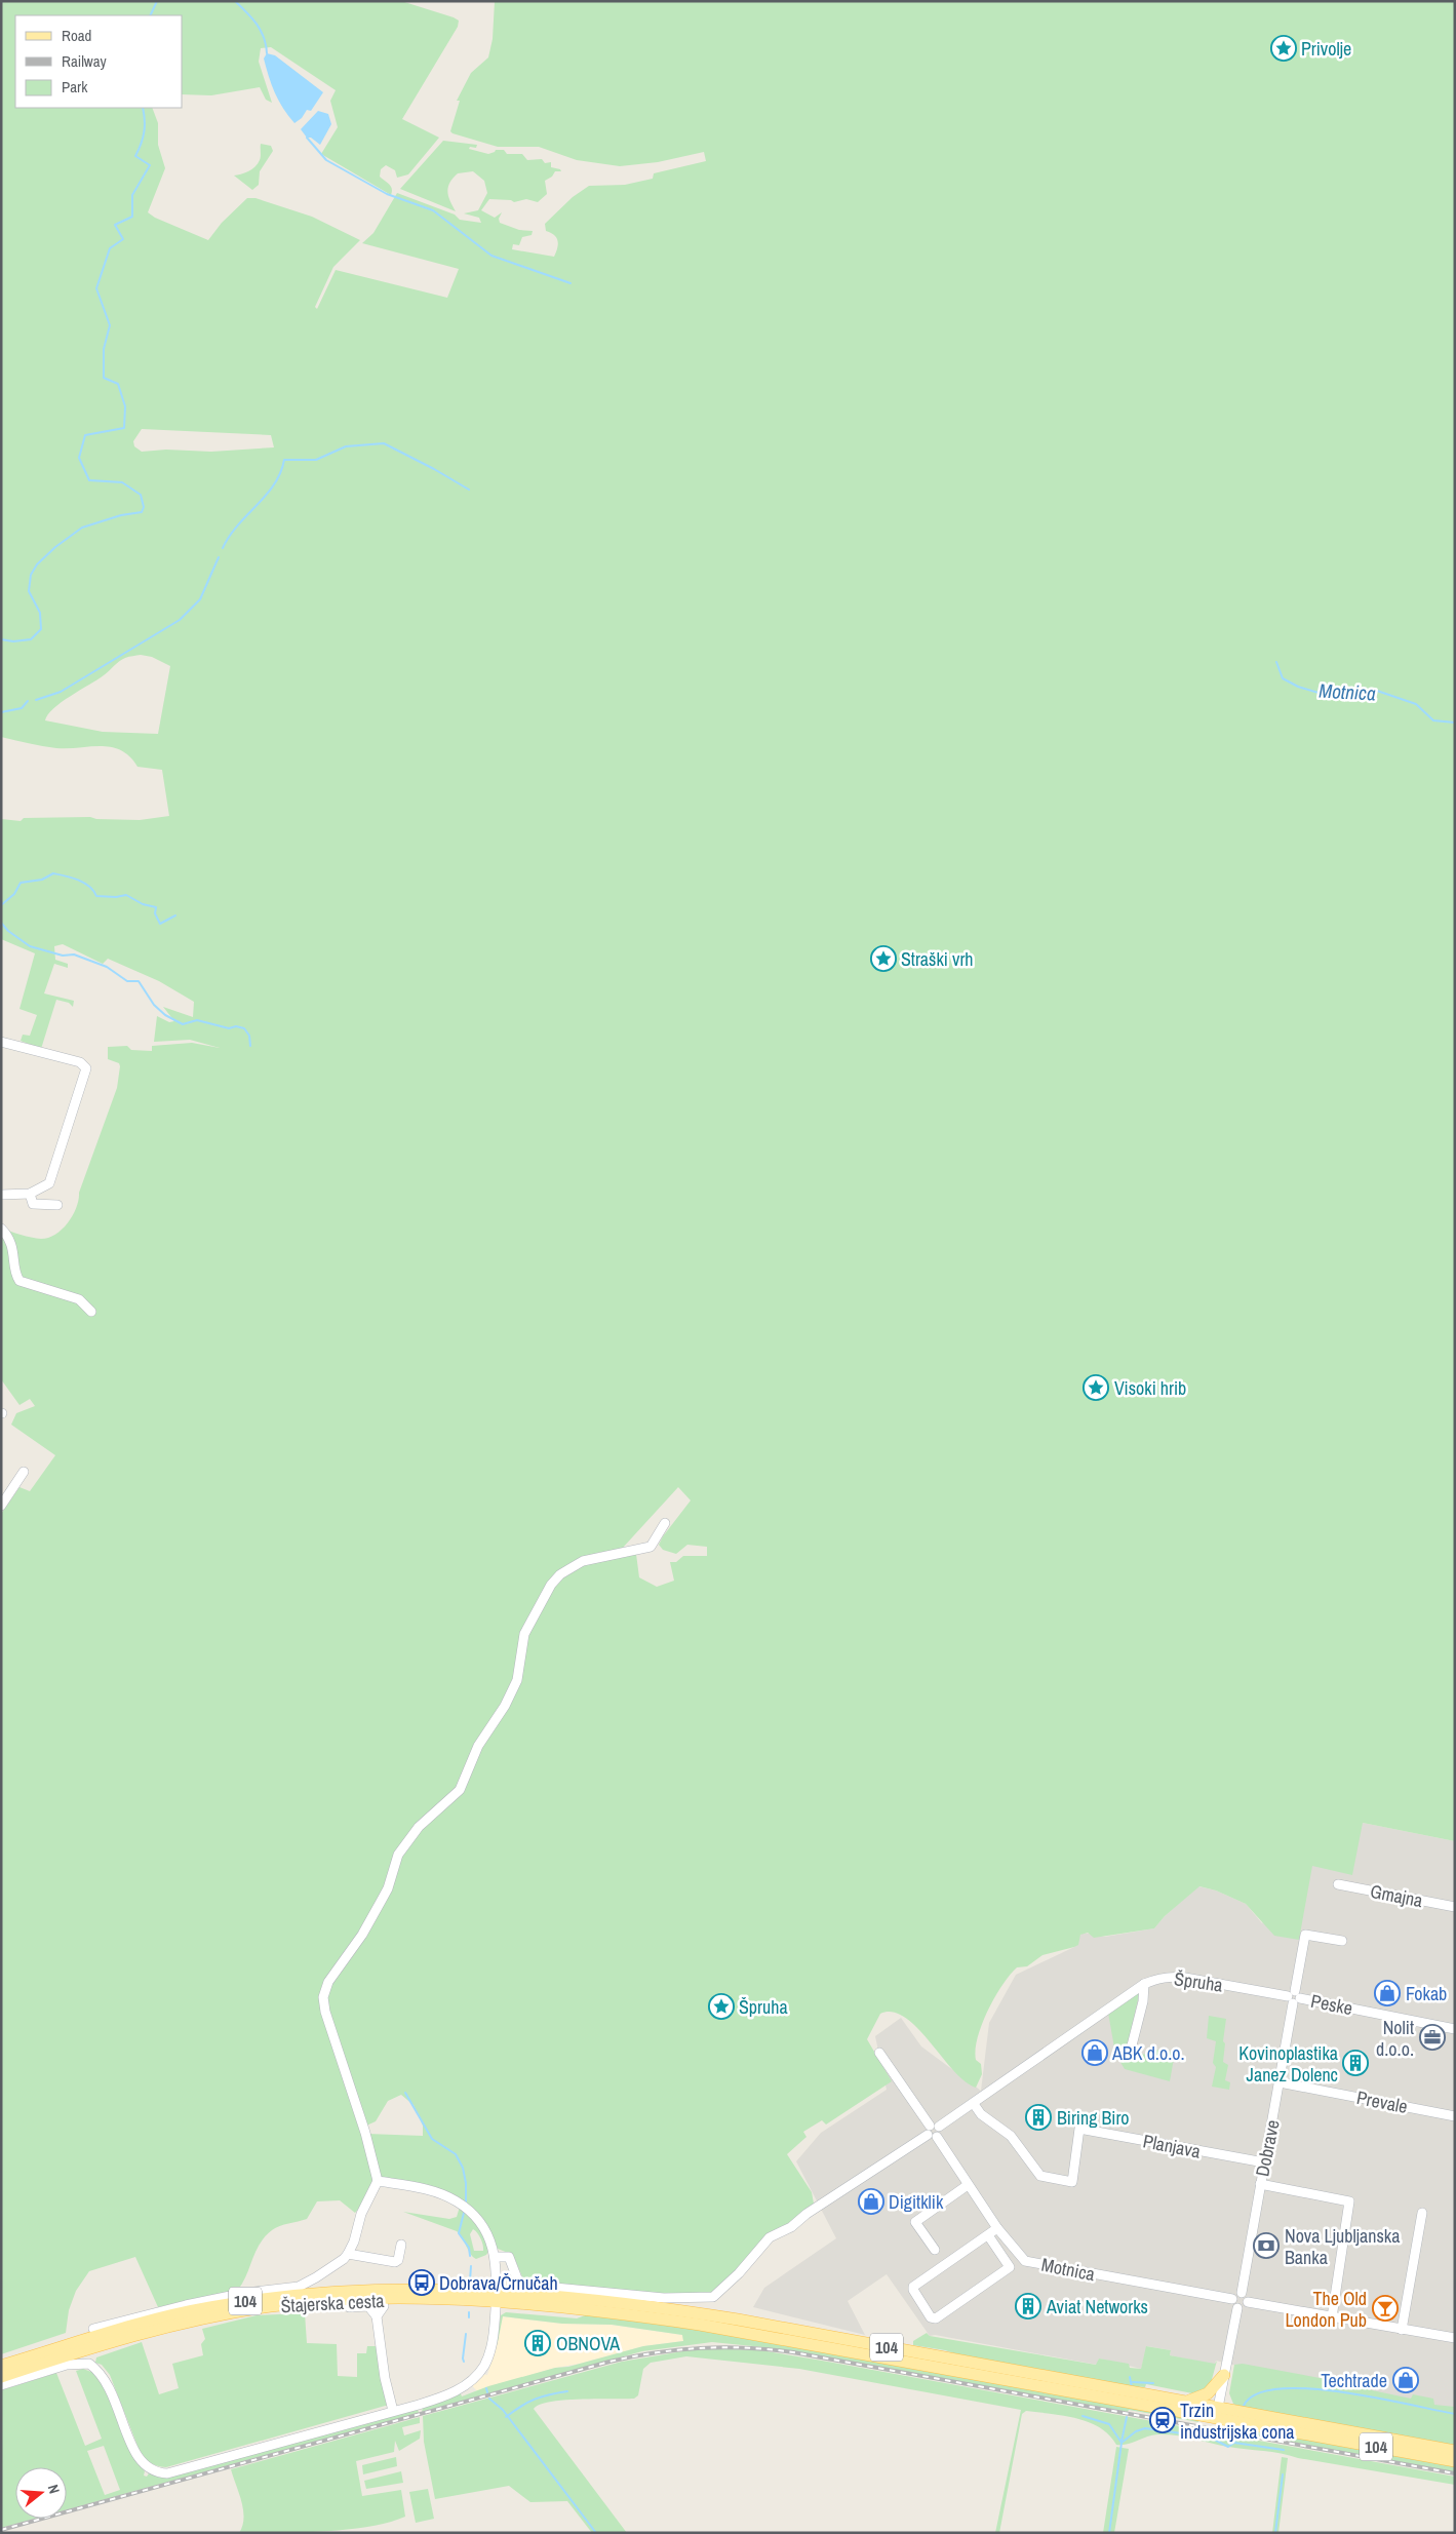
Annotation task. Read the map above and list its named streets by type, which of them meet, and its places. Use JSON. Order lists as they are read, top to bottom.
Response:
{
  "streets": {
    "main road": ["104", "Štajerska cesta"],
    "street": [
      "Gmajna",
      "Špruha",
      "Peske",
      "Prevale",
      "Planjava",
      "Dobrave",
      "Motnica"
    ]
  },
  "crossings": [
    ["Špruha", "Peske"],
    ["Špruha", "Planjava"],
    ["Špruha", "Dobrave"],
    ["Špruha", "Motnica"],
    ["Peske", "Dobrave"],
    ["Prevale", "Dobrave"],
    ["Planjava", "Dobrave"],
    ["Dobrave", "Motnica"],
    ["104", "Štajerska cesta"]
  ],
  "water": ["Motnica"],
  "places": {
    "place": [
      "Privolje",
      "Straški vrh",
      "Visoki hrib",
      "Špruha"
    ],
    "shop": [
      "Fokab",
      "ABK d.o.o.",
      "Digitklik",
      "Techtrade"
    ],
    "office": ["Nolit d.o.o."],
    "building": [
      "Kovinoplastika Janez Dolenc",
      "Biring Biro",
      "Aviat Networks",
      "OBNOVA"
    ],
    "bank": ["Nova Ljubljanska Banka"],
    "bus stop": ["Dobrava/Črnučah"],
    "bar": ["The Old London Pub"],
    "station": ["Trzin industrijska cona"]
  },
  "legend": ["Road", "Railway", "Park"],
  "north": "right"
}
